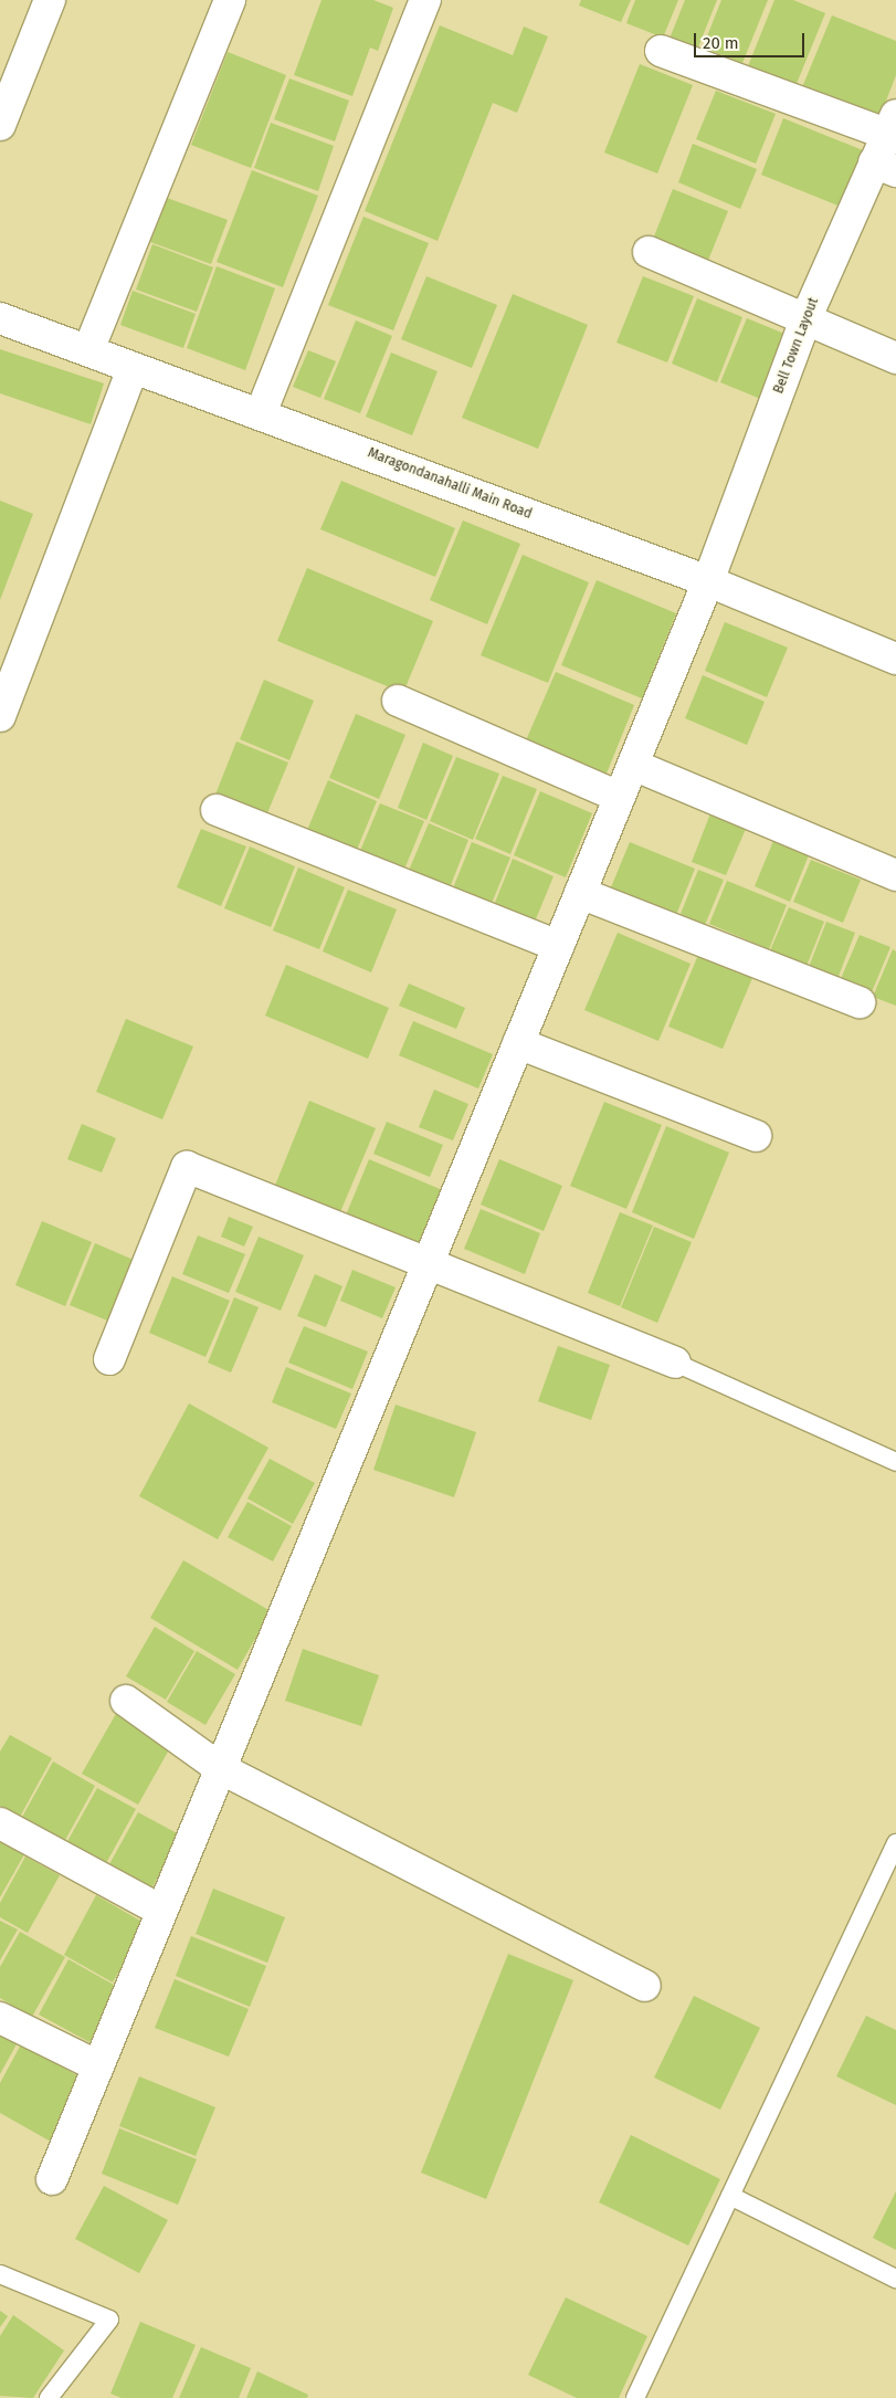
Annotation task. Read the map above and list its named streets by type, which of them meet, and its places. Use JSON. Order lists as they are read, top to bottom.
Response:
{
  "streets": {
    "street": ["Bell Town Layout", "Maragondanahalli Main Road"]
  },
  "crossings": [
    ["Bell Town Layout", "Maragondanahalli Main Road"]
  ],
  "scale_bar": "20 m"
}
